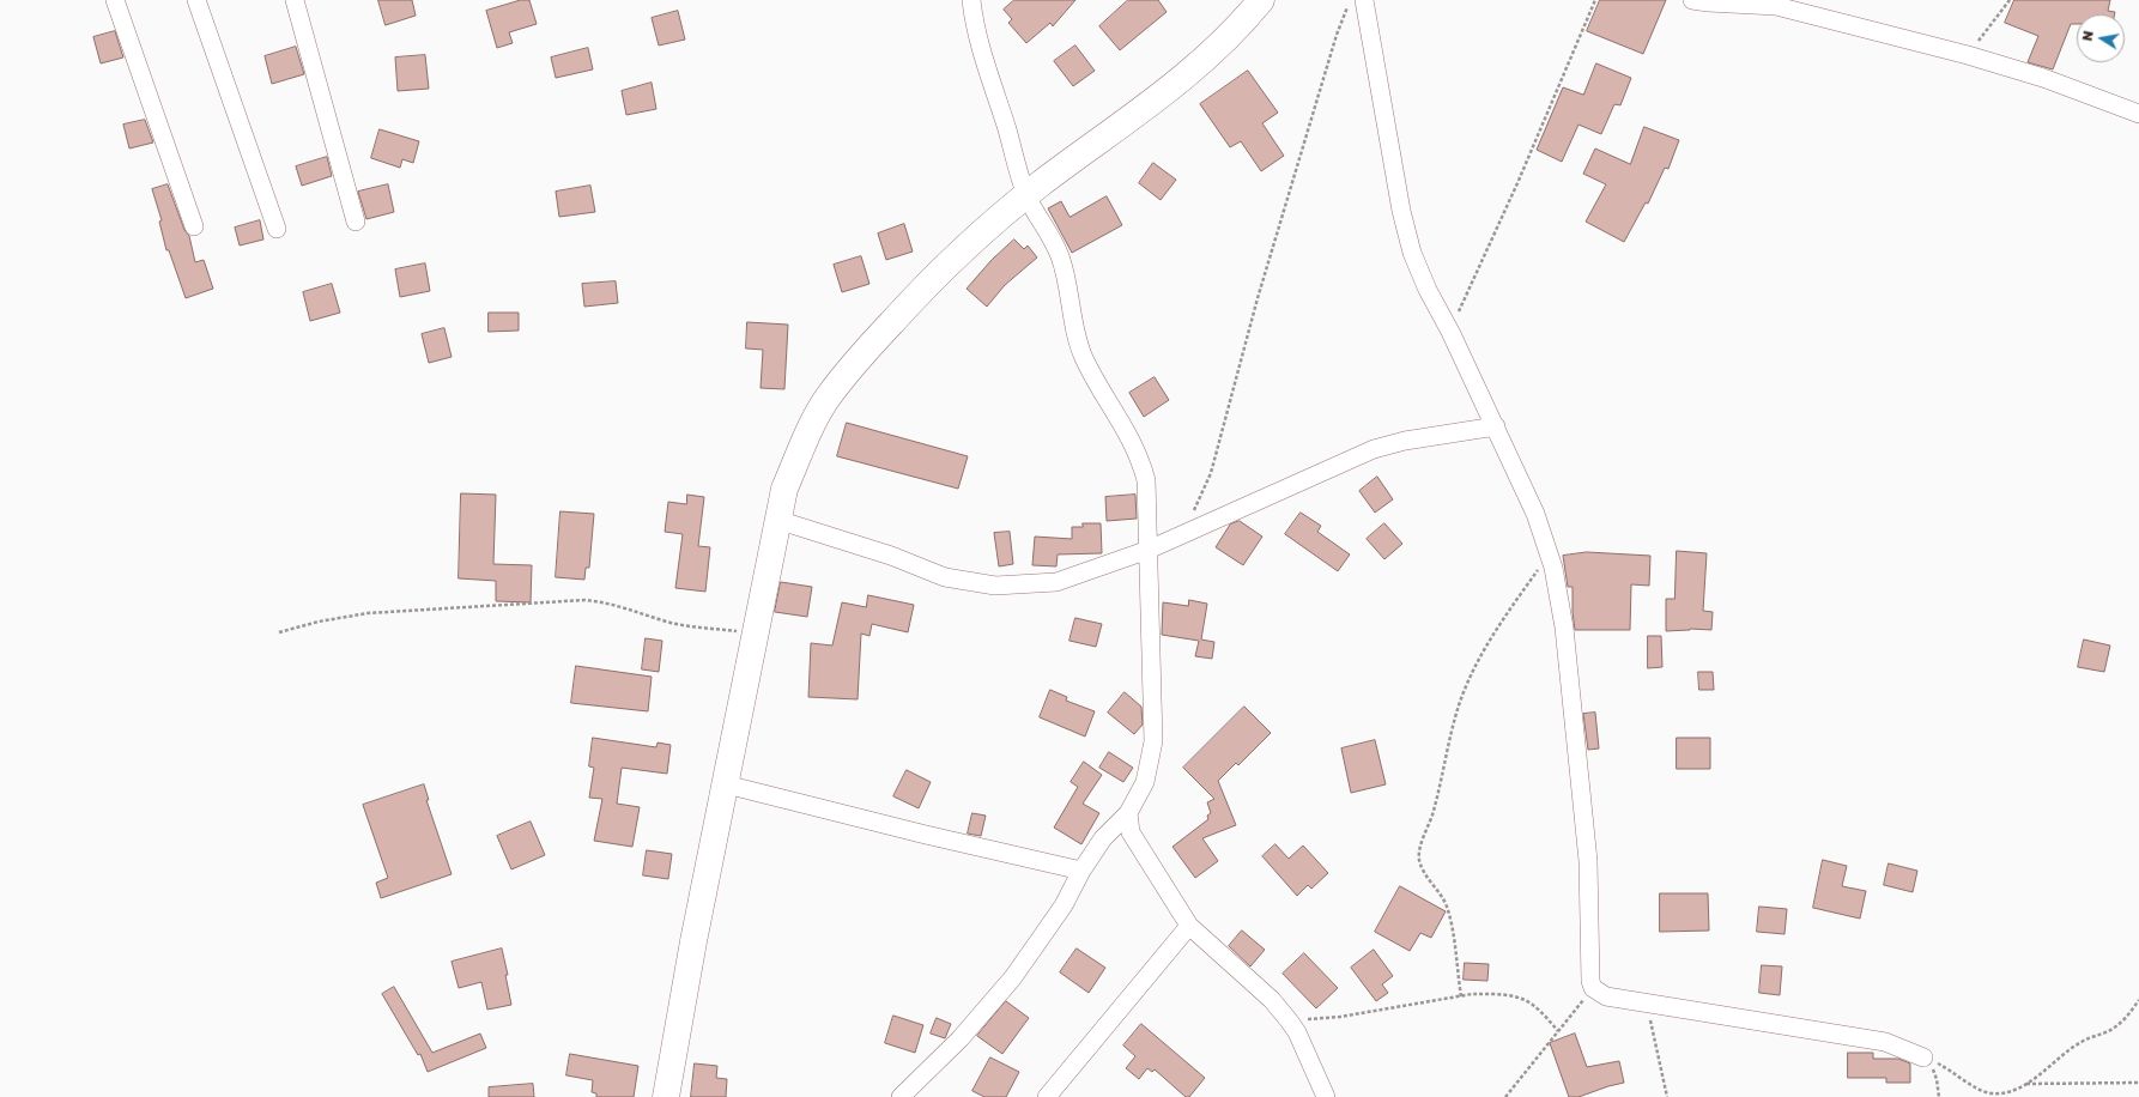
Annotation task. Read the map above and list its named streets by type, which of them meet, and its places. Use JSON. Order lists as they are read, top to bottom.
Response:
{
  "north": "left"
}
